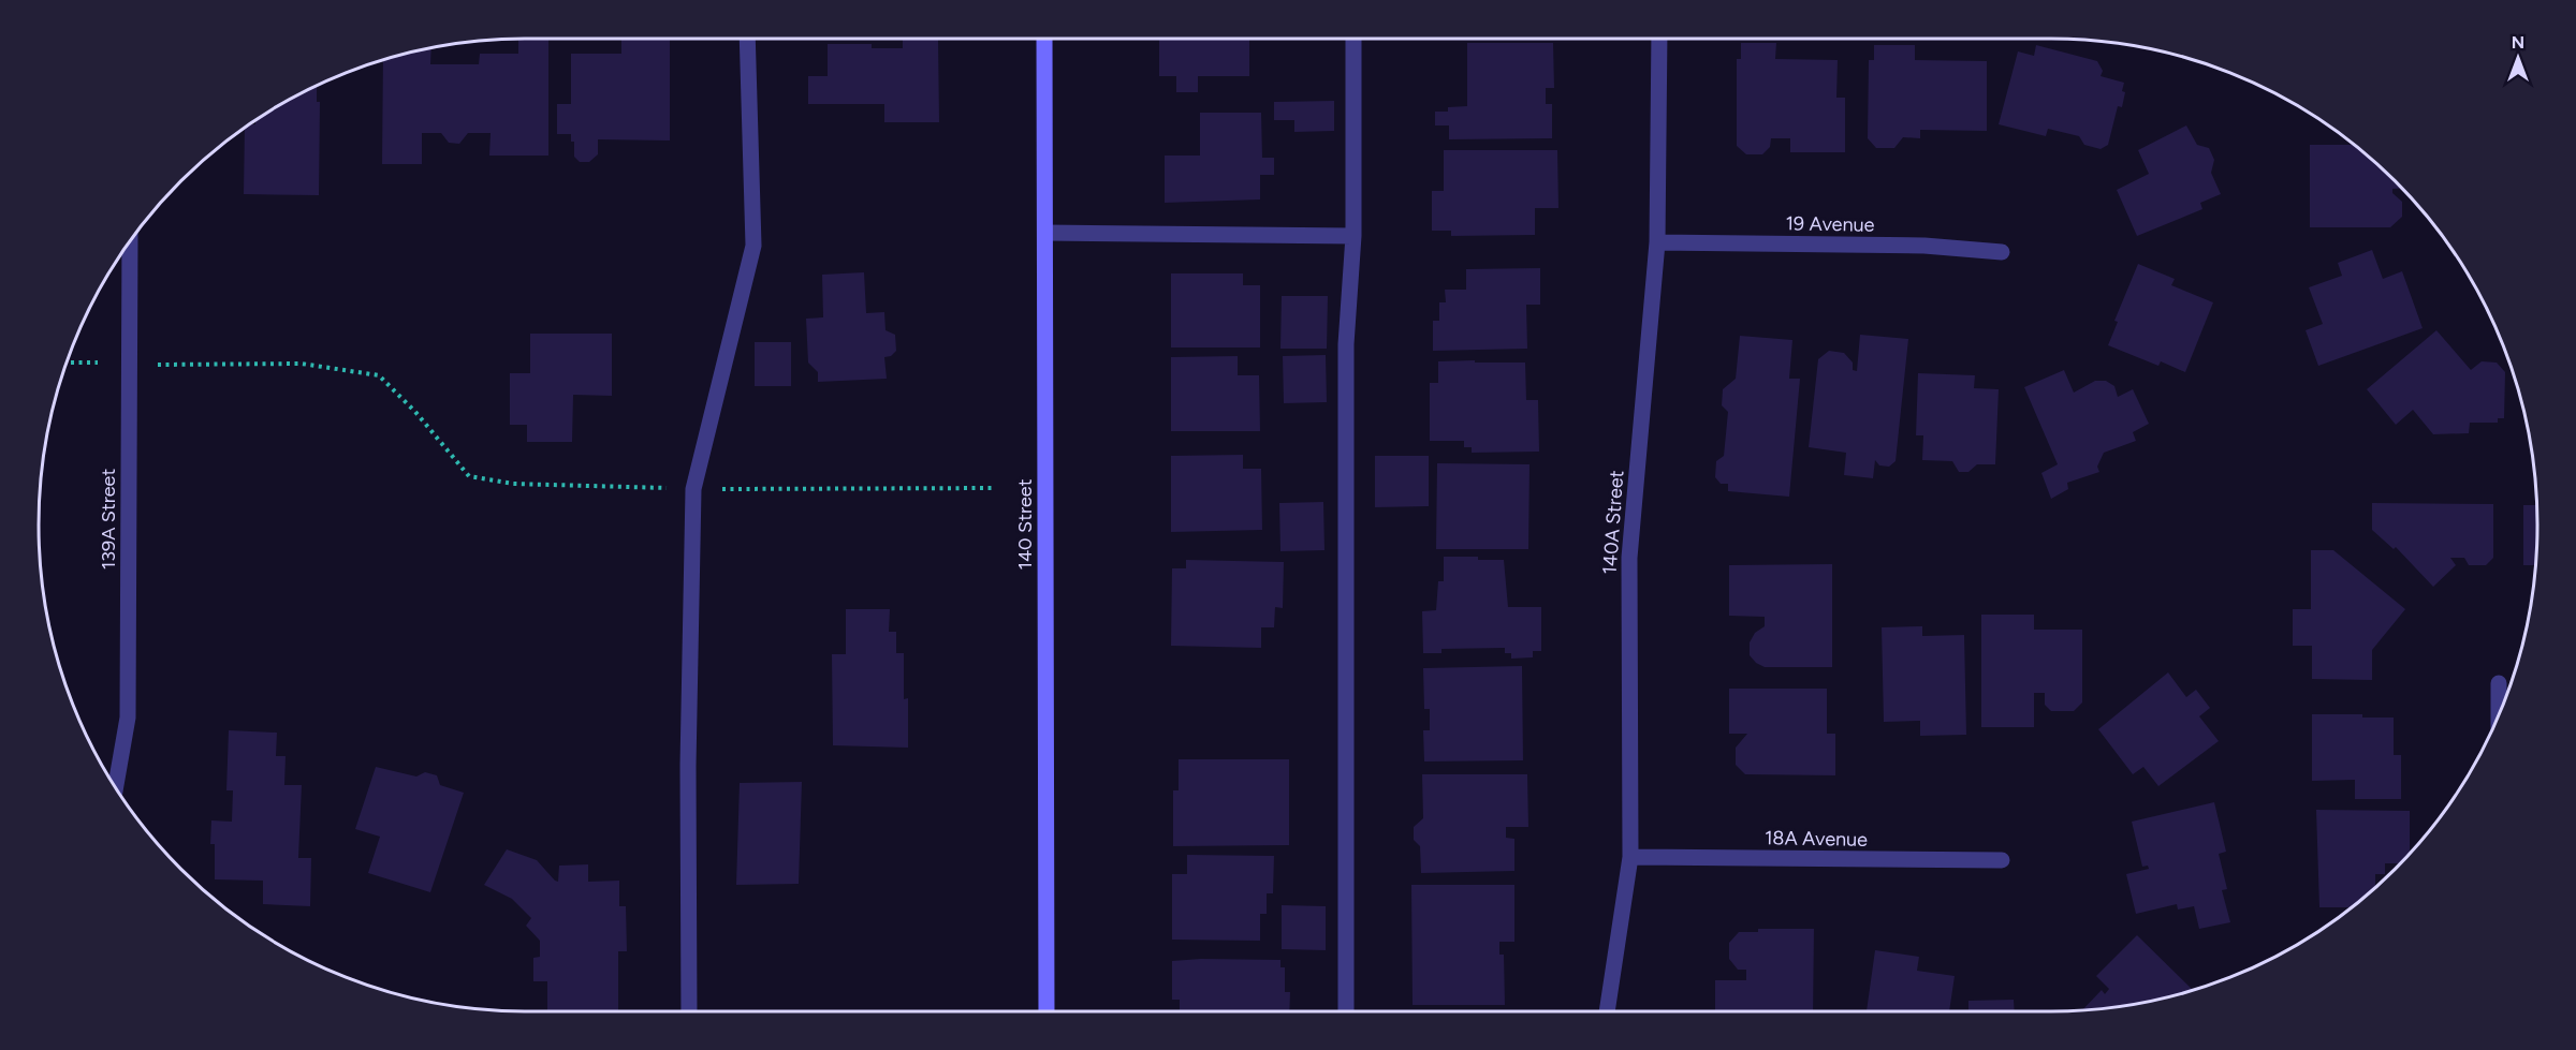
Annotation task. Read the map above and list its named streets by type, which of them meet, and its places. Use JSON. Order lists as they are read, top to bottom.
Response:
{
  "streets": {
    "main road": ["140 Street"],
    "street": [
      "19 Avenue",
      "139A Street",
      "140A Street",
      "18A Avenue"
    ]
  },
  "crossings": [
    ["19 Avenue", "140A Street"],
    ["140A Street", "18A Avenue"]
  ],
  "north": "top"
}
